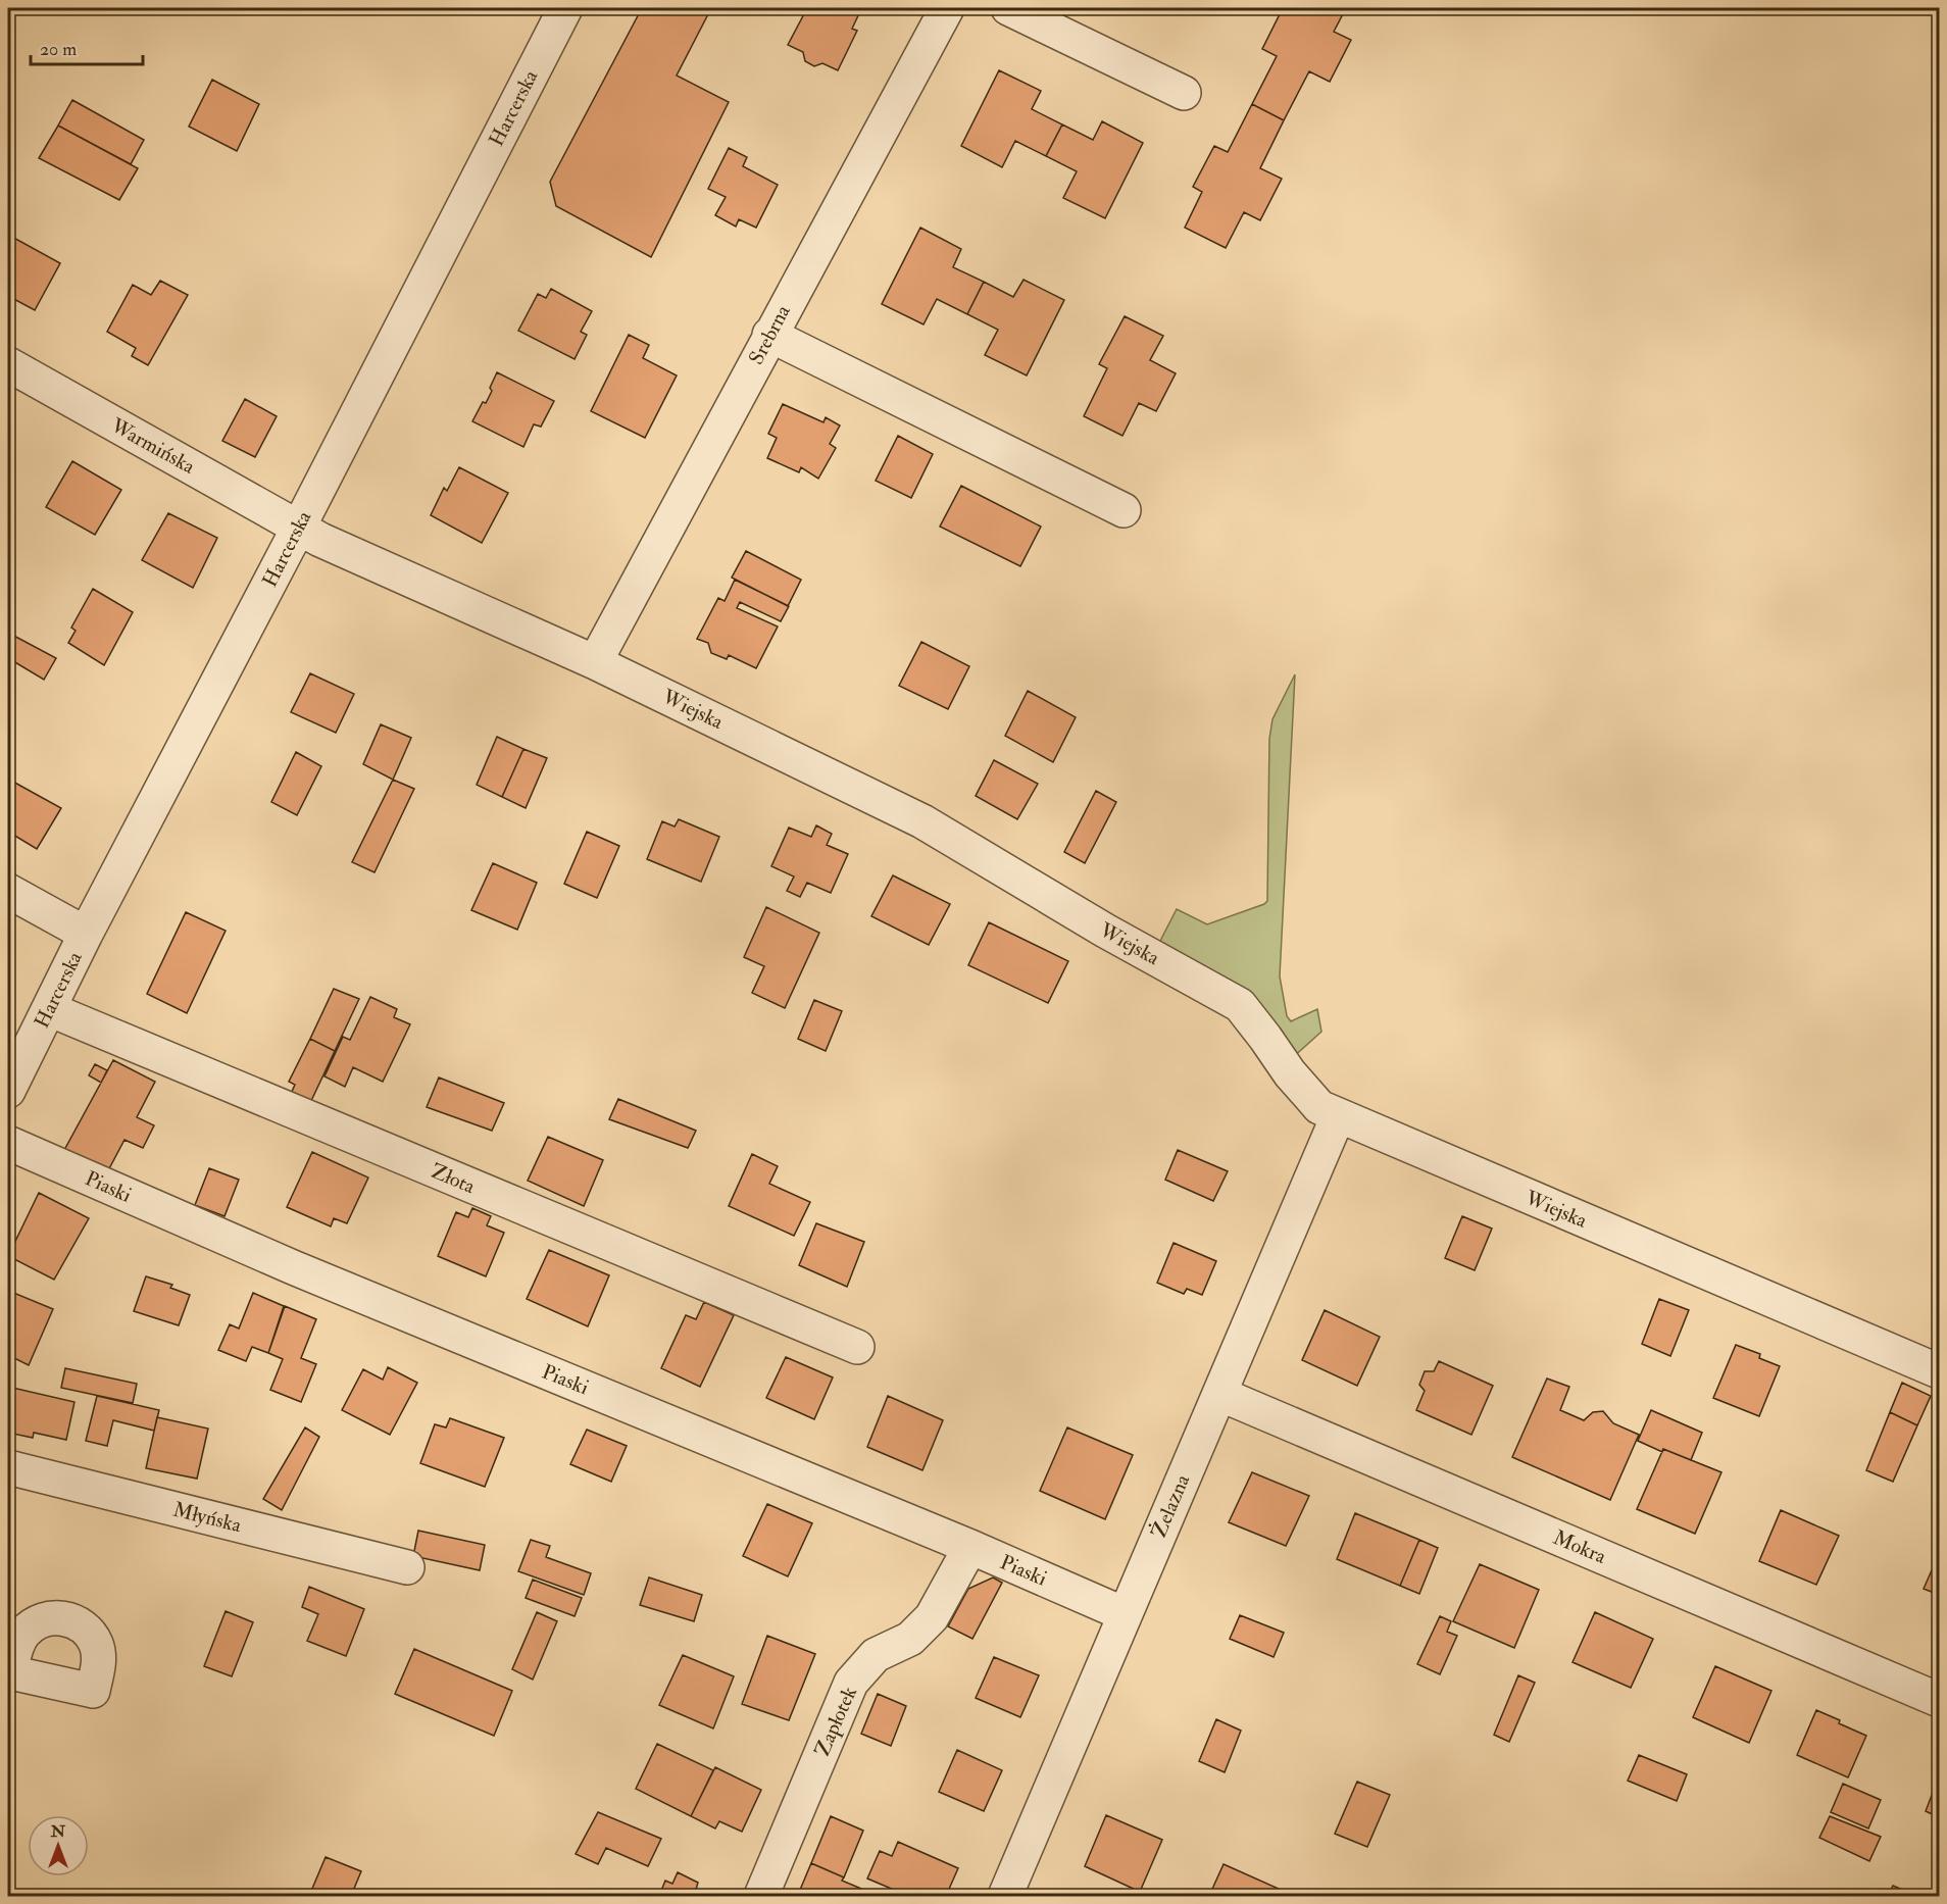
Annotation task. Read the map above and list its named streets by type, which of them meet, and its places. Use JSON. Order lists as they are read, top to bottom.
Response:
{
  "streets": {
    "street": [
      "Harcerska",
      "Srebrna",
      "Warmińska",
      "Wiejska",
      "Złota",
      "Piaski",
      "Żelazna",
      "Młyńska",
      "Mokra",
      "Zapłotek"
    ]
  },
  "crossings": [
    ["Harcerska", "Warmińska"],
    ["Harcerska", "Wiejska"],
    ["Harcerska", "Złota"],
    ["Srebrna", "Wiejska"],
    ["Warmińska", "Wiejska"],
    ["Wiejska", "Żelazna"],
    ["Piaski", "Żelazna"],
    ["Piaski", "Zapłotek"],
    ["Żelazna", "Mokra"]
  ],
  "scale_bar": "20 m",
  "north": "top"
}
